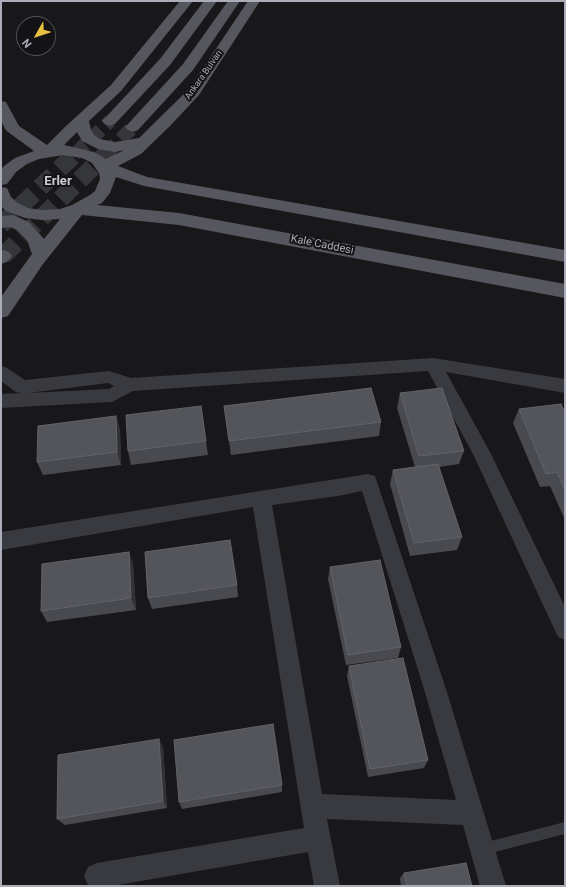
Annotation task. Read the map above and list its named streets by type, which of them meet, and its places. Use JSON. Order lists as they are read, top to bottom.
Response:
{
  "streets": {
    "main road": ["Ankara Bulvarı", "Kale Caddesi"]
  },
  "crossings": [
    ["Ankara Bulvarı", "Kale Caddesi"]
  ],
  "districts": ["Erler"],
  "north": "bottom left"
}
